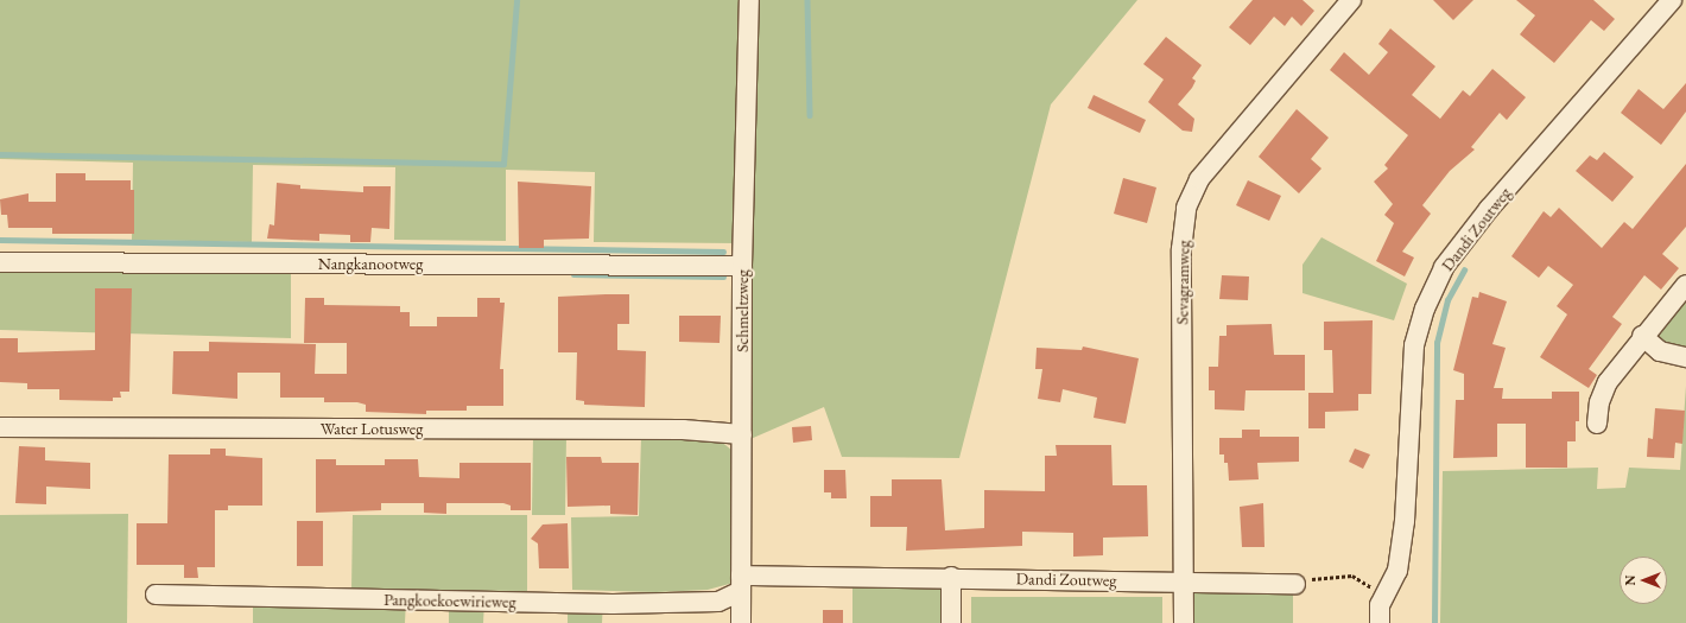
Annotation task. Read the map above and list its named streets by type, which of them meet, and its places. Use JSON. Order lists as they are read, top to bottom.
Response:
{
  "streets": {
    "street": [
      "Dandi Zoutweg",
      "Nangkanootweg",
      "Sevagramweg",
      "Schmeltzweg",
      "Water Lotusweg",
      "Pangkoekoewirieweg"
    ]
  },
  "crossings": [
    ["Dandi Zoutweg", "Sevagramweg"],
    ["Dandi Zoutweg", "Schmeltzweg"],
    ["Dandi Zoutweg", "Pangkoekoewirieweg"],
    ["Nangkanootweg", "Schmeltzweg"],
    ["Schmeltzweg", "Water Lotusweg"],
    ["Schmeltzweg", "Pangkoekoewirieweg"]
  ],
  "north": "left"
}
